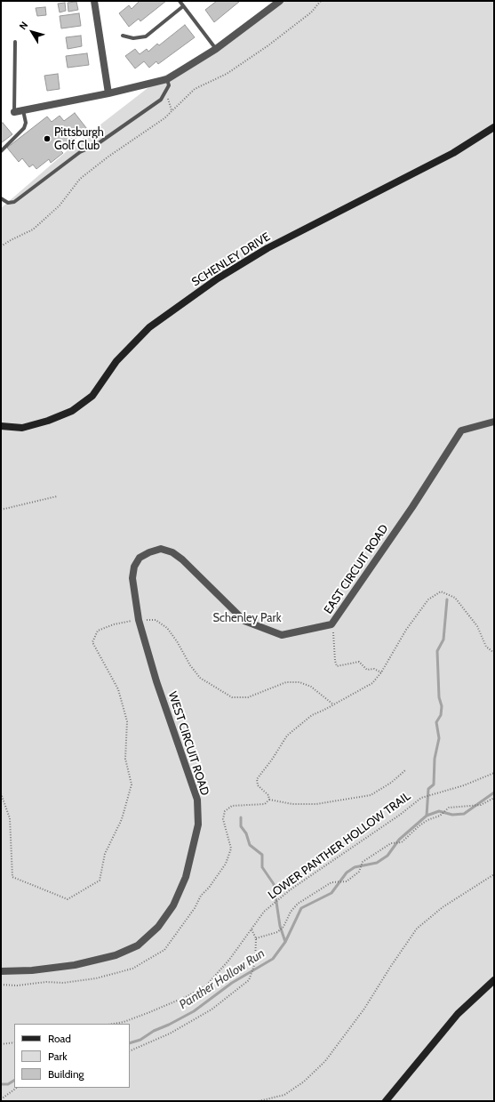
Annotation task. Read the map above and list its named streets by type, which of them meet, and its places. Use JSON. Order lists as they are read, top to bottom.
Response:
{
  "streets": {
    "street": ["SCHENLEY DRIVE", "EAST CIRCUIT ROAD", "WEST CIRCUIT ROAD"],
    "path": ["LOWER PANTHER HOLLOW TRAIL"]
  },
  "crossings": [
    ["EAST CIRCUIT ROAD", "WEST CIRCUIT ROAD"]
  ],
  "water": ["Panther Hollow Run"],
  "parks": ["Schenley Park"],
  "places": ["Pittsburgh Golf Club"],
  "legend": ["Road", "Park", "Building"],
  "north": "top left"
}
